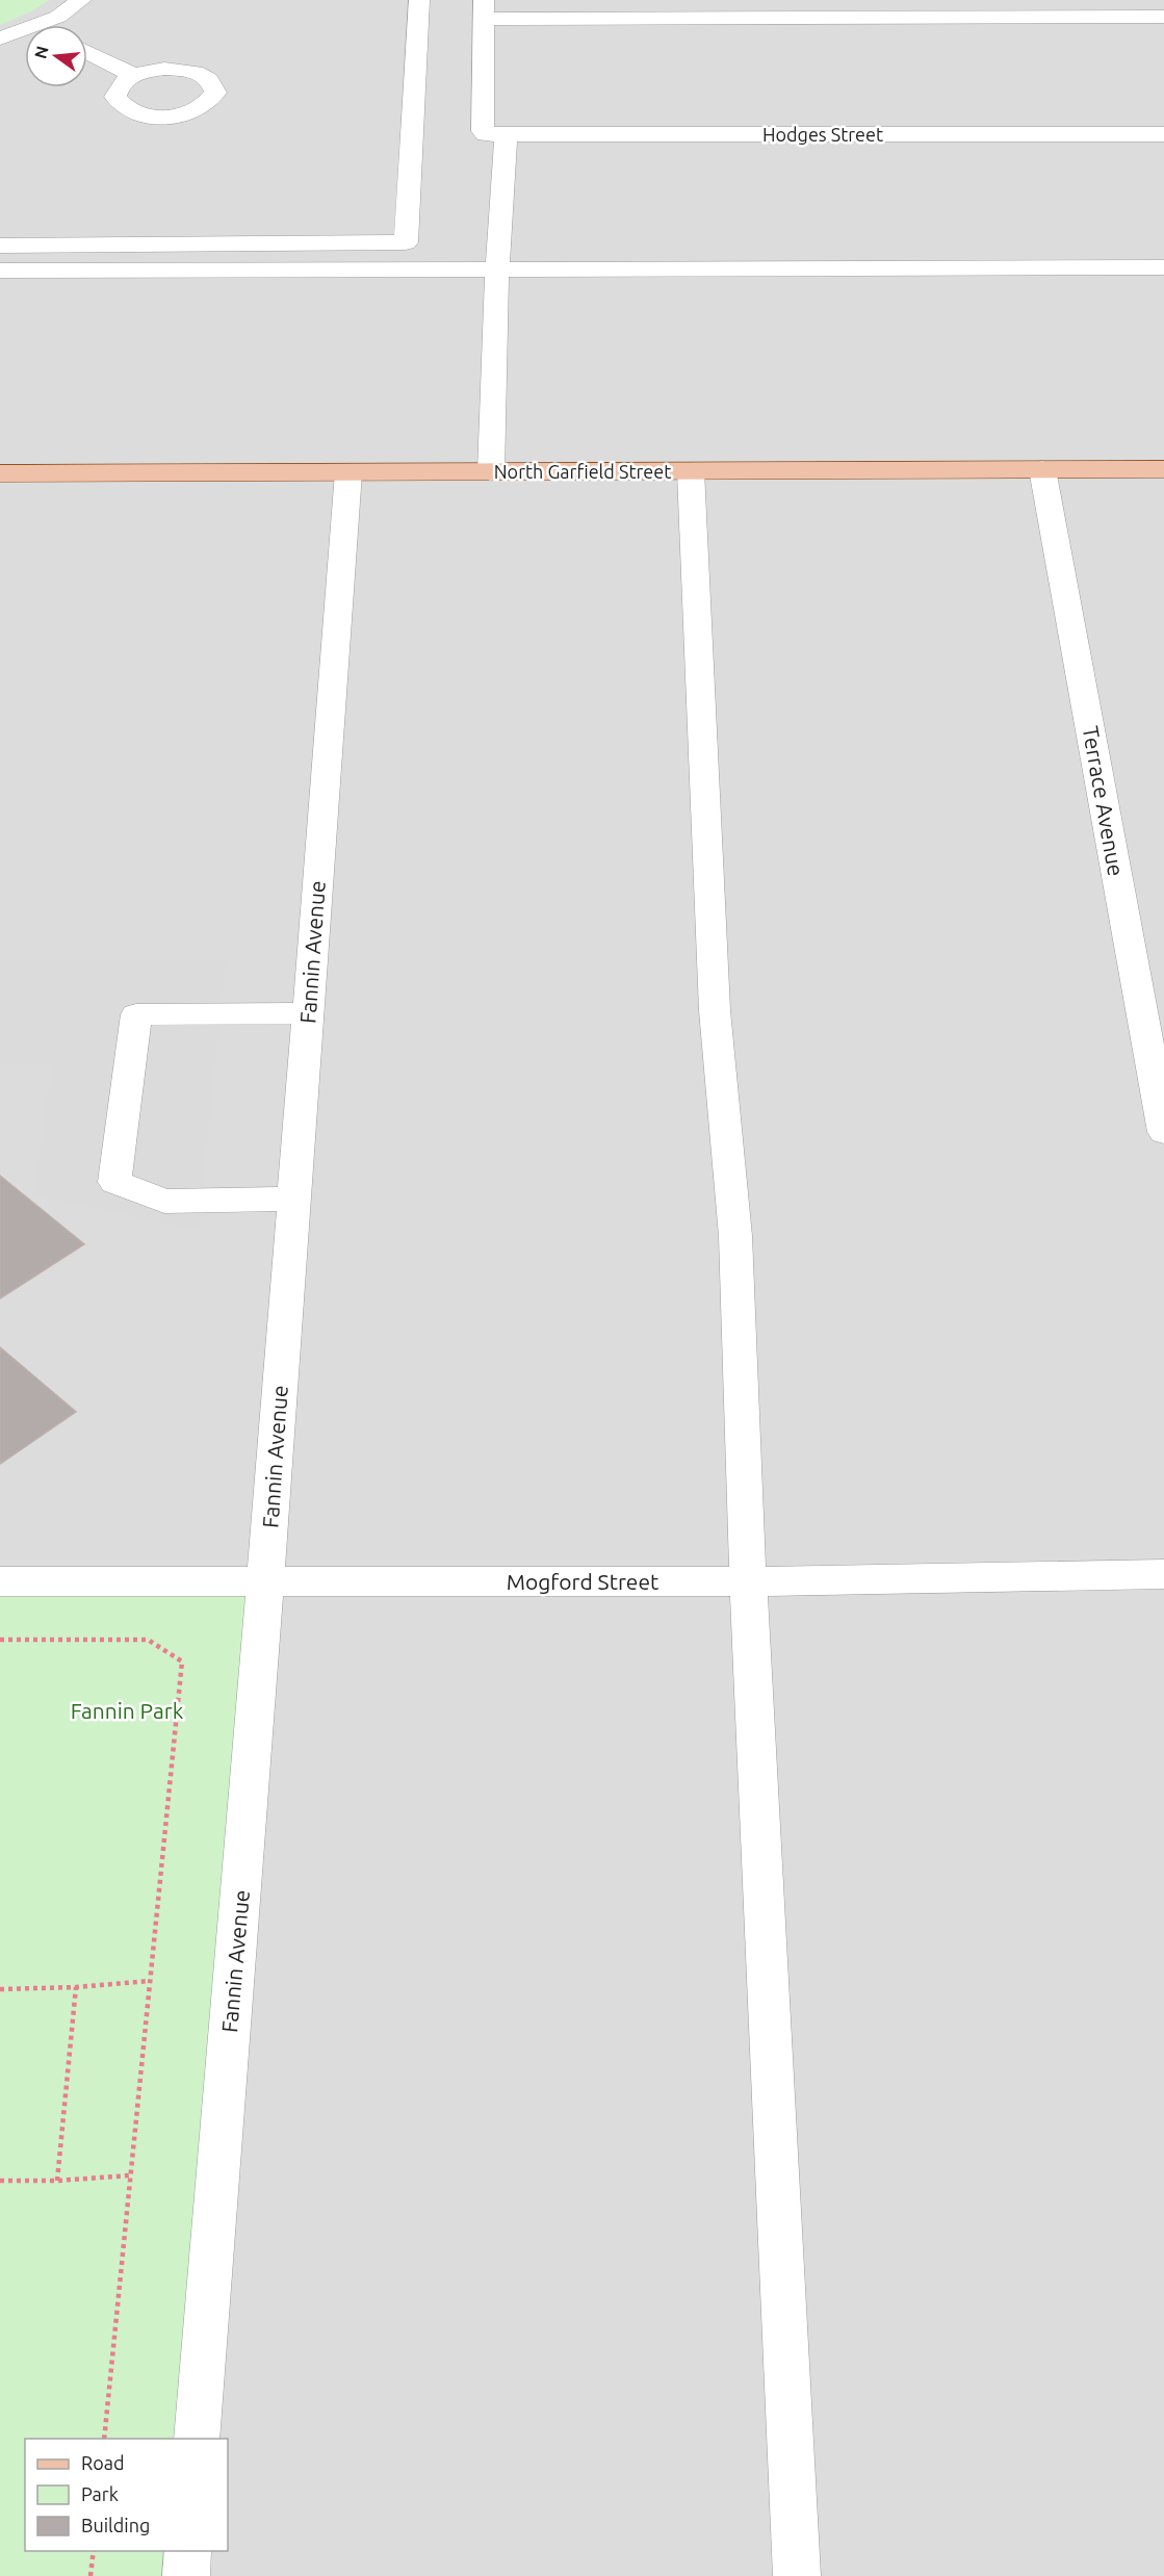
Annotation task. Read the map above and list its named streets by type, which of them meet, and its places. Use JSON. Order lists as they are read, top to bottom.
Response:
{
  "streets": {
    "main road": ["North Garfield Street"],
    "street": [
      "Hodges Street",
      "Terrace Avenue",
      "Fannin Avenue",
      "Mogford Street"
    ]
  },
  "crossings": [
    ["North Garfield Street", "Terrace Avenue"],
    ["North Garfield Street", "Fannin Avenue"],
    ["Fannin Avenue", "Mogford Street"]
  ],
  "parks": ["Fannin Park"],
  "legend": ["Road", "Park", "Building"],
  "north": "left"
}
